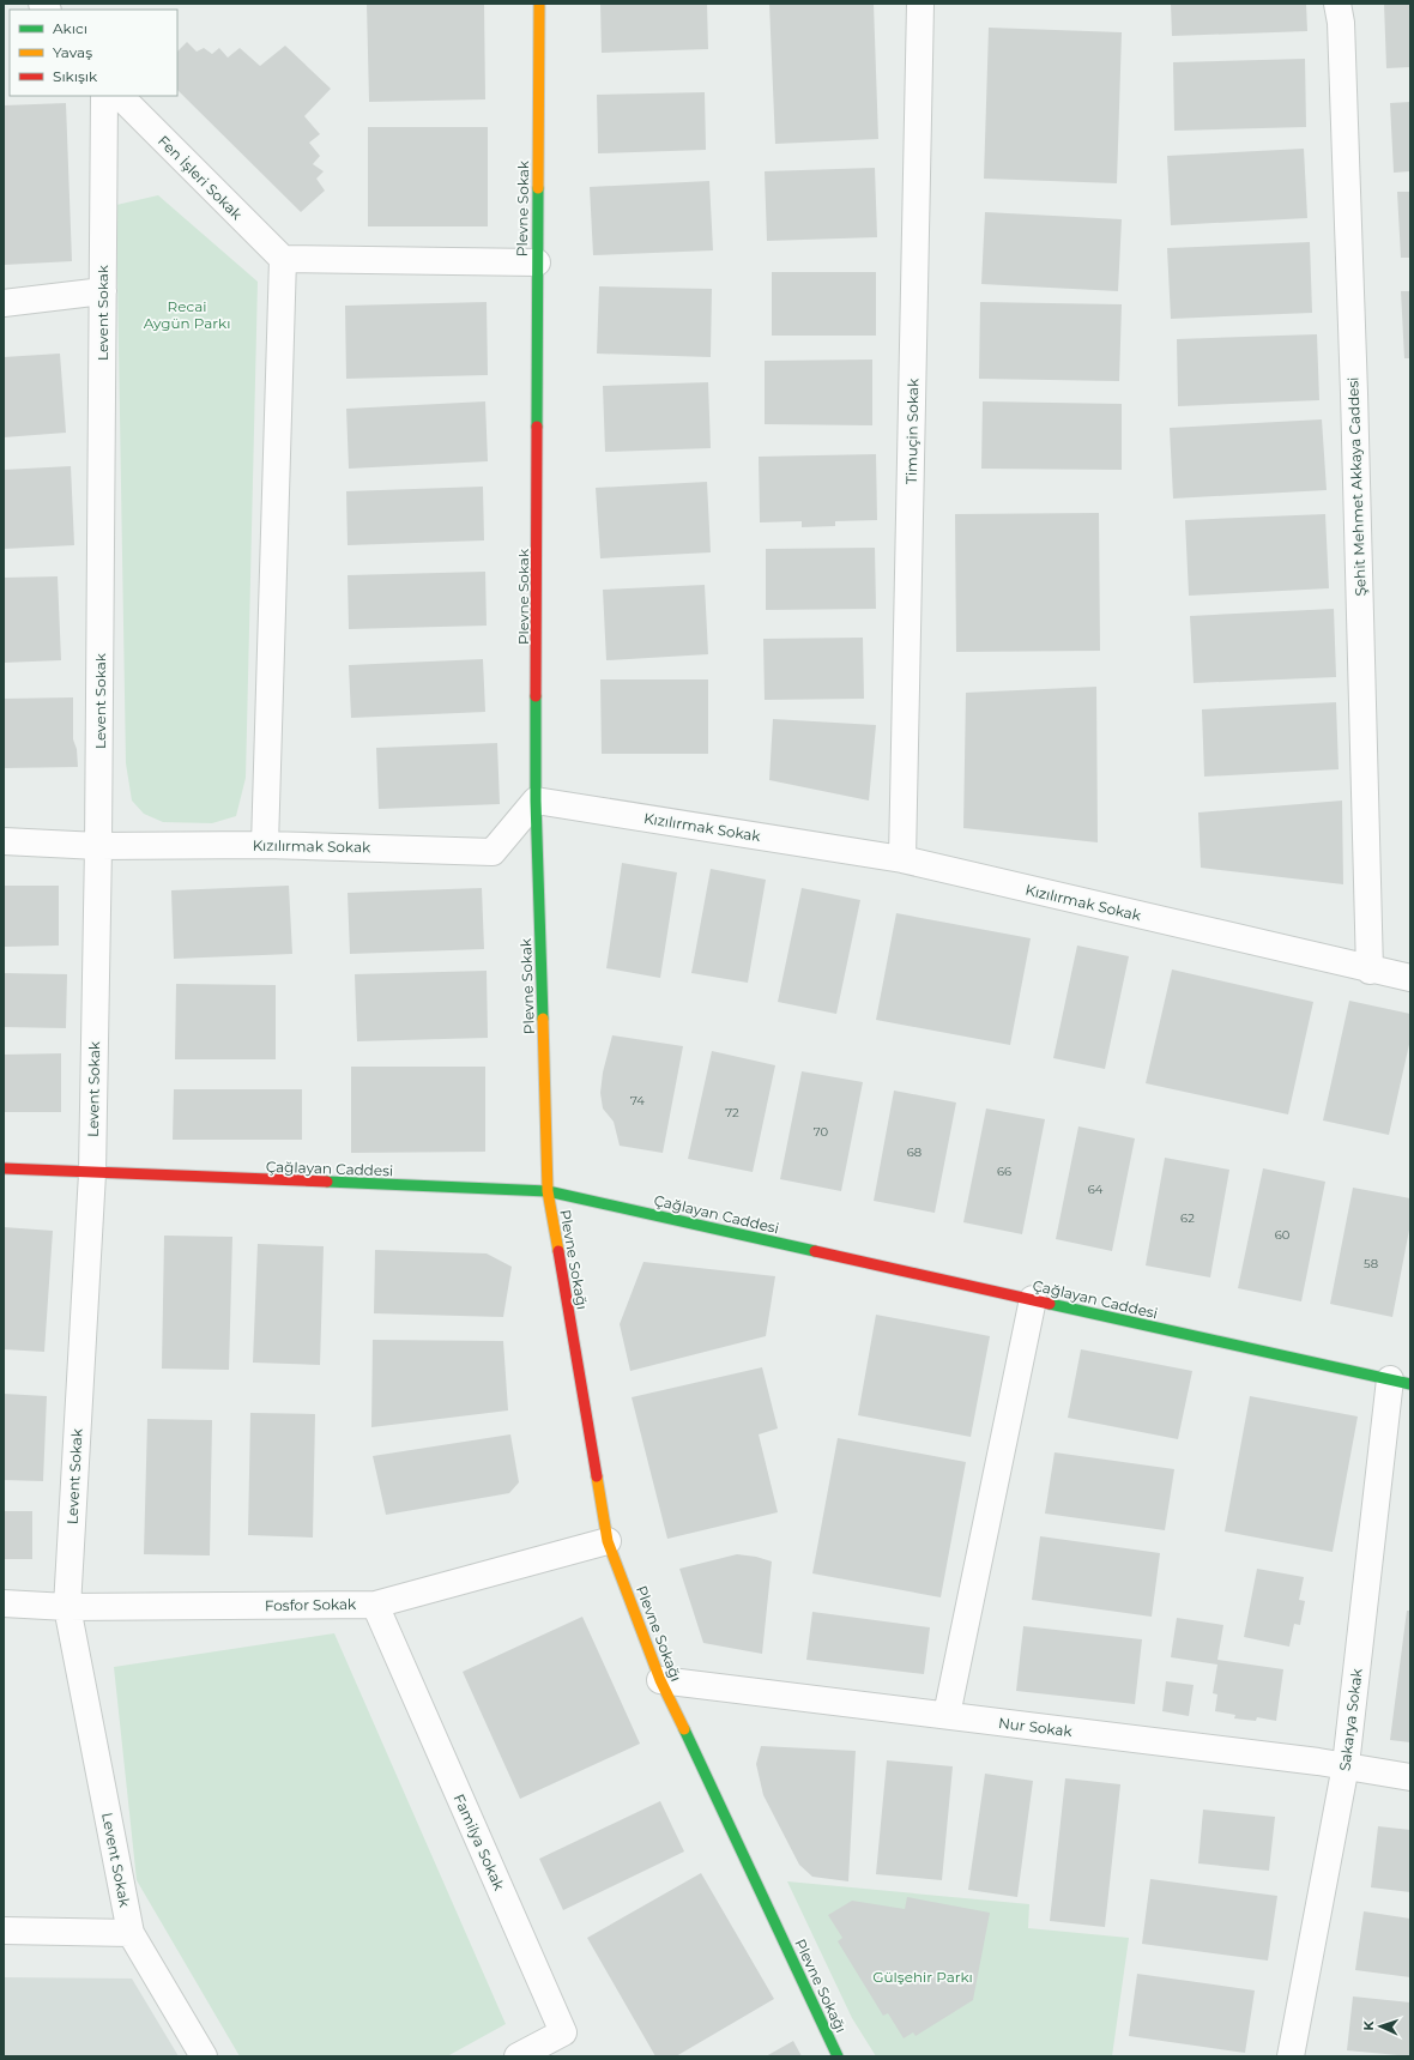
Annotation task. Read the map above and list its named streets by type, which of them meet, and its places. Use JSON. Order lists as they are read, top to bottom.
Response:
{
  "streets": {
    "street": [
      "Fen İşleri Sokak",
      "Plevne Sokak",
      "Levent Sokak",
      "Timuçin Sokak",
      "Şehit Mehmet Akkaya Caddesi",
      "Kızılırmak Sokak",
      "Çağlayan Caddesi",
      "Plevne Sokağı",
      "Fosfor Sokak",
      "Sakarya Sokak",
      "Nur Sokak",
      "Familya Sokak"
    ]
  },
  "crossings": [
    ["Plevne Sokak", "Kızılırmak Sokak"],
    ["Plevne Sokak", "Çağlayan Caddesi"],
    ["Plevne Sokak", "Plevne Sokağı"],
    ["Levent Sokak", "Kızılırmak Sokak"],
    ["Levent Sokak", "Çağlayan Caddesi"],
    ["Levent Sokak", "Fosfor Sokak"],
    ["Timuçin Sokak", "Kızılırmak Sokak"],
    ["Şehit Mehmet Akkaya Caddesi", "Kızılırmak Sokak"],
    ["Çağlayan Caddesi", "Plevne Sokağı"],
    ["Çağlayan Caddesi", "Sakarya Sokak"],
    ["Plevne Sokağı", "Fosfor Sokak"],
    ["Plevne Sokağı", "Nur Sokak"],
    ["Fosfor Sokak", "Familya Sokak"],
    ["Sakarya Sokak", "Nur Sokak"]
  ],
  "parks": ["Recai Aygün Parkı", "Gülşehir Parkı"],
  "house_numbers": [
    "74",
    "72",
    "70",
    "68",
    "66",
    "64",
    "62",
    "60",
    "58"
  ],
  "legend": ["Akıcı", "Yavaş", "Sıkışık"],
  "north": "left"
}
